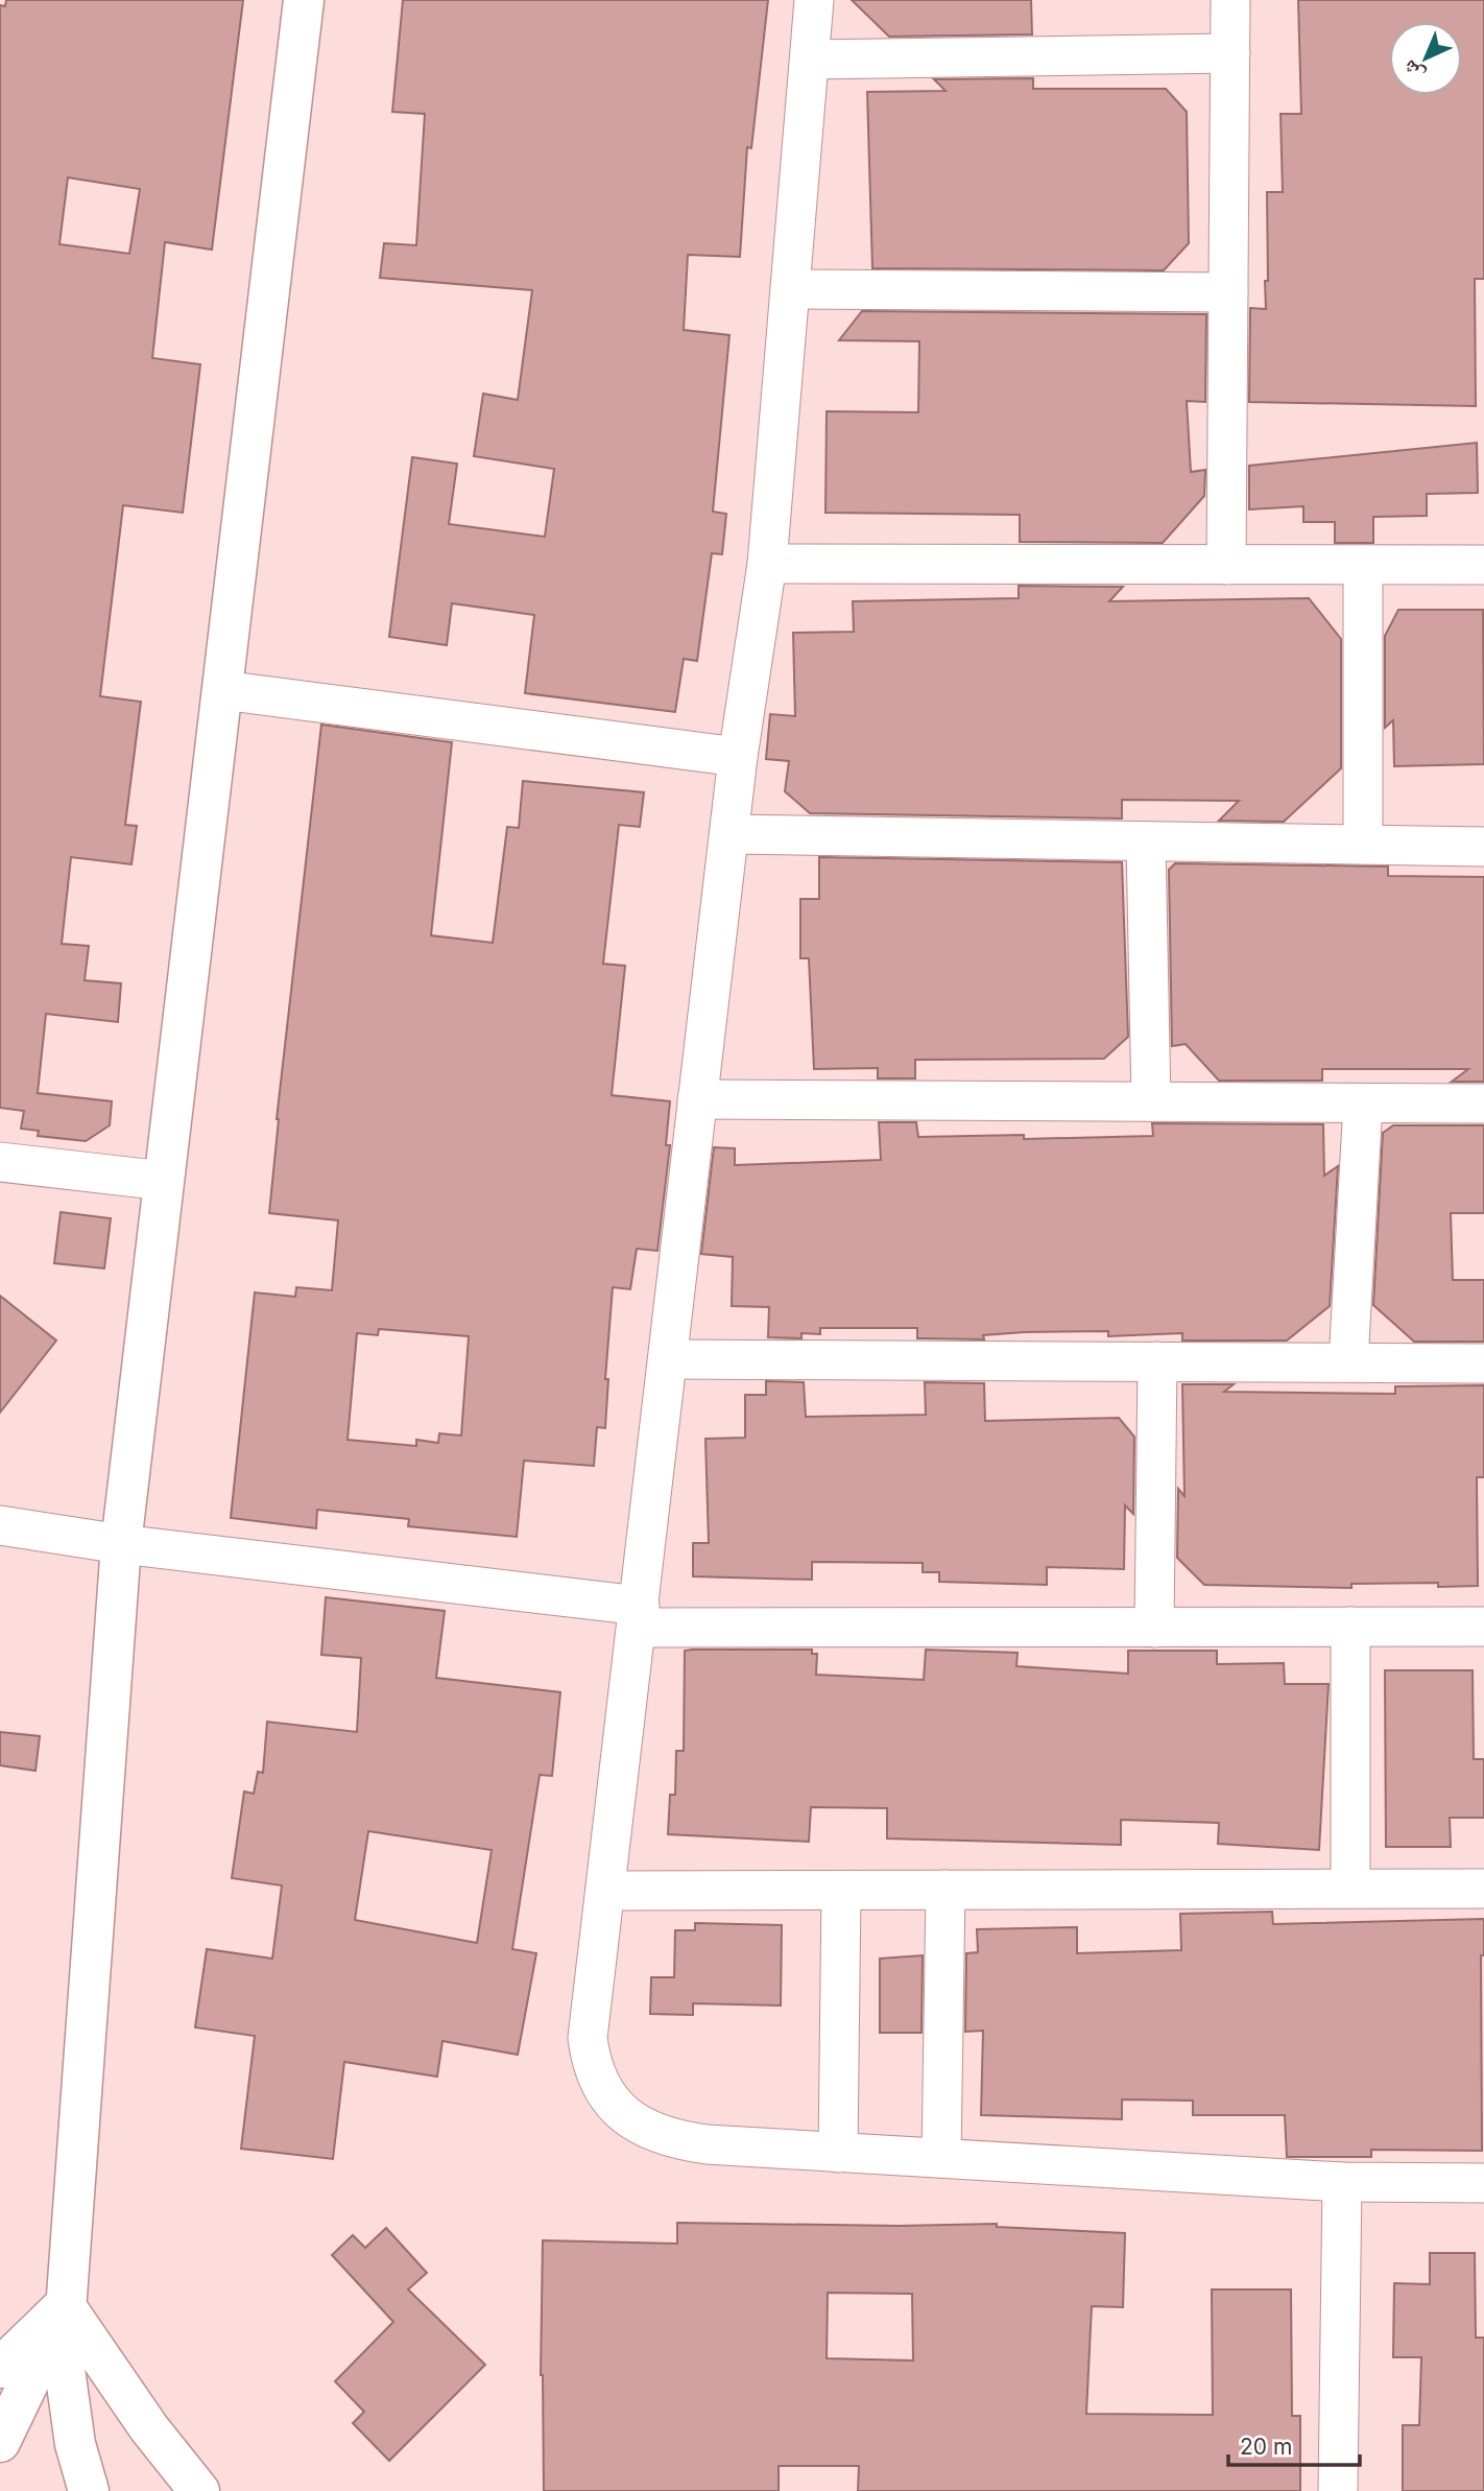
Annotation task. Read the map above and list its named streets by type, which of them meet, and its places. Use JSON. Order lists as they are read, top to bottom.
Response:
{
  "scale_bar": "20 m",
  "north": "bottom left"
}
